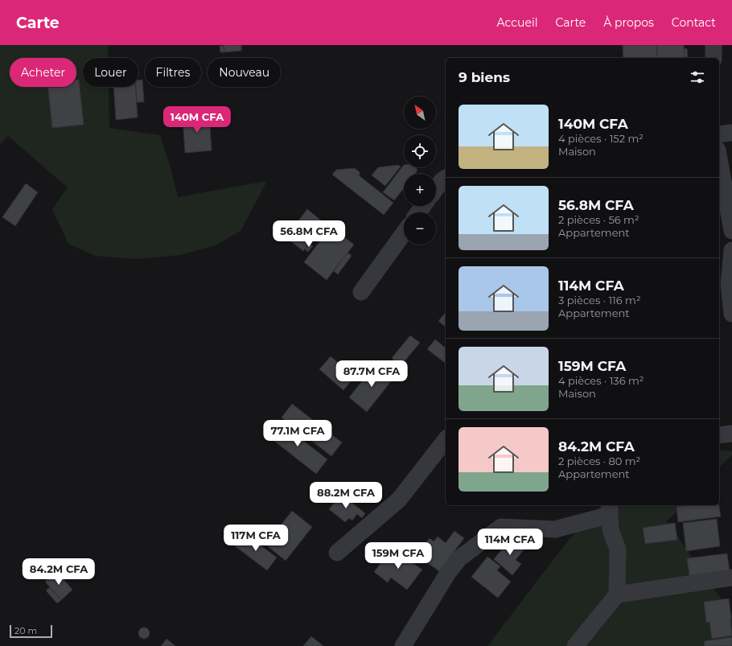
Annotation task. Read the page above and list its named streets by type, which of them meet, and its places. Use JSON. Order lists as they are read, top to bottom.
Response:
{
  "scale_bar": "20 m",
  "north": "top left",
  "page": {
    "header": "Carte",
    "nav": [
      "Accueil",
      "Carte",
      "À propos",
      "Contact"
    ],
    "chip": [
      "Acheter",
      "Louer",
      "Filtres",
      "Nouveau"
    ],
    "heading": "9 biens",
    "map_buttons": ["+", "−"],
    "list": [
      {
        "name": "140M CFA",
        "note": "4 pièces · 152 m² · Maison"
      },
      {
        "name": "56.8M CFA",
        "note": "2 pièces · 56 m² · Appartement"
      },
      {
        "name": "114M CFA",
        "note": "3 pièces · 116 m² · Appartement"
      },
      {
        "name": "159M CFA",
        "note": "4 pièces · 136 m² · Maison"
      },
      {
        "name": "84.2M CFA",
        "note": "2 pièces · 80 m² · Appartement"
      }
    ],
    "price": [
      "140M CFA",
      "56.8M CFA",
      "87.7M CFA",
      "77.1M CFA",
      "88.2M CFA",
      "117M CFA",
      "114M CFA",
      "159M CFA",
      "84.2M CFA"
    ],
    "scale": "20 m"
  }
}
